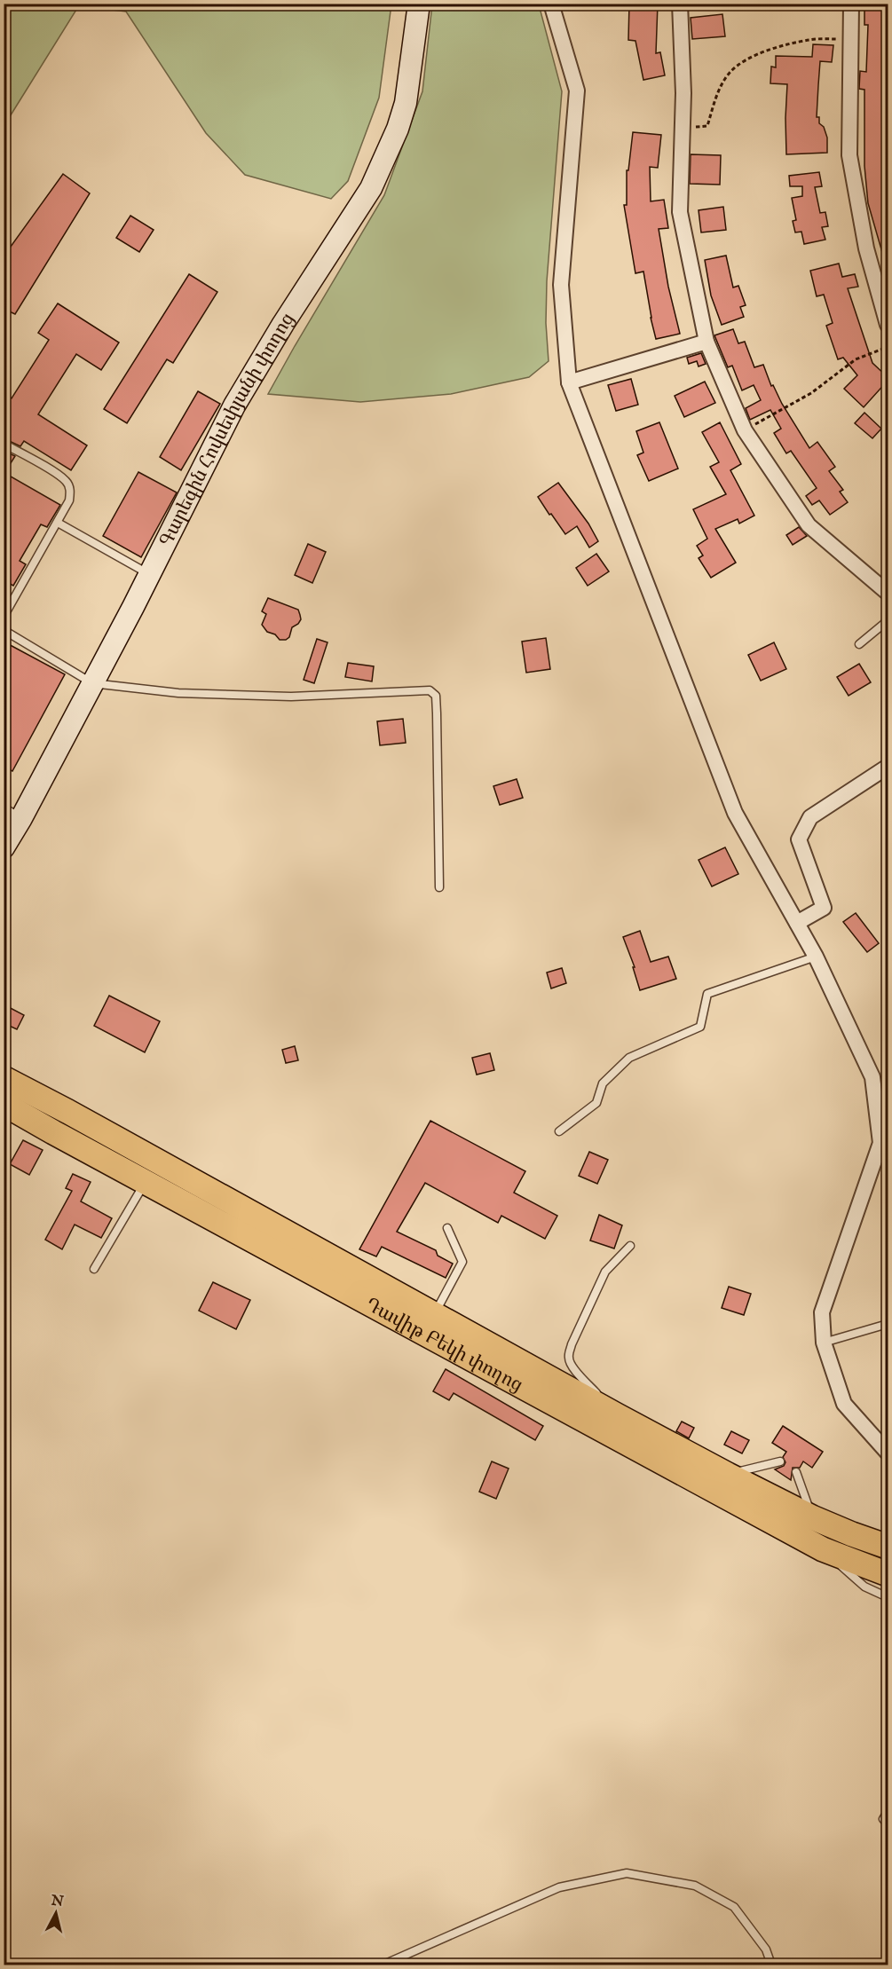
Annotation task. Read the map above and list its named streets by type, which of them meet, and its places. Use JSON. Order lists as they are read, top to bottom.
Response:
{
  "streets": {
    "main road": ["Գարեգին Հովսեփյանի փողոց", "Դավիթ Բեկի փողոց"]
  },
  "north": "top"
}
